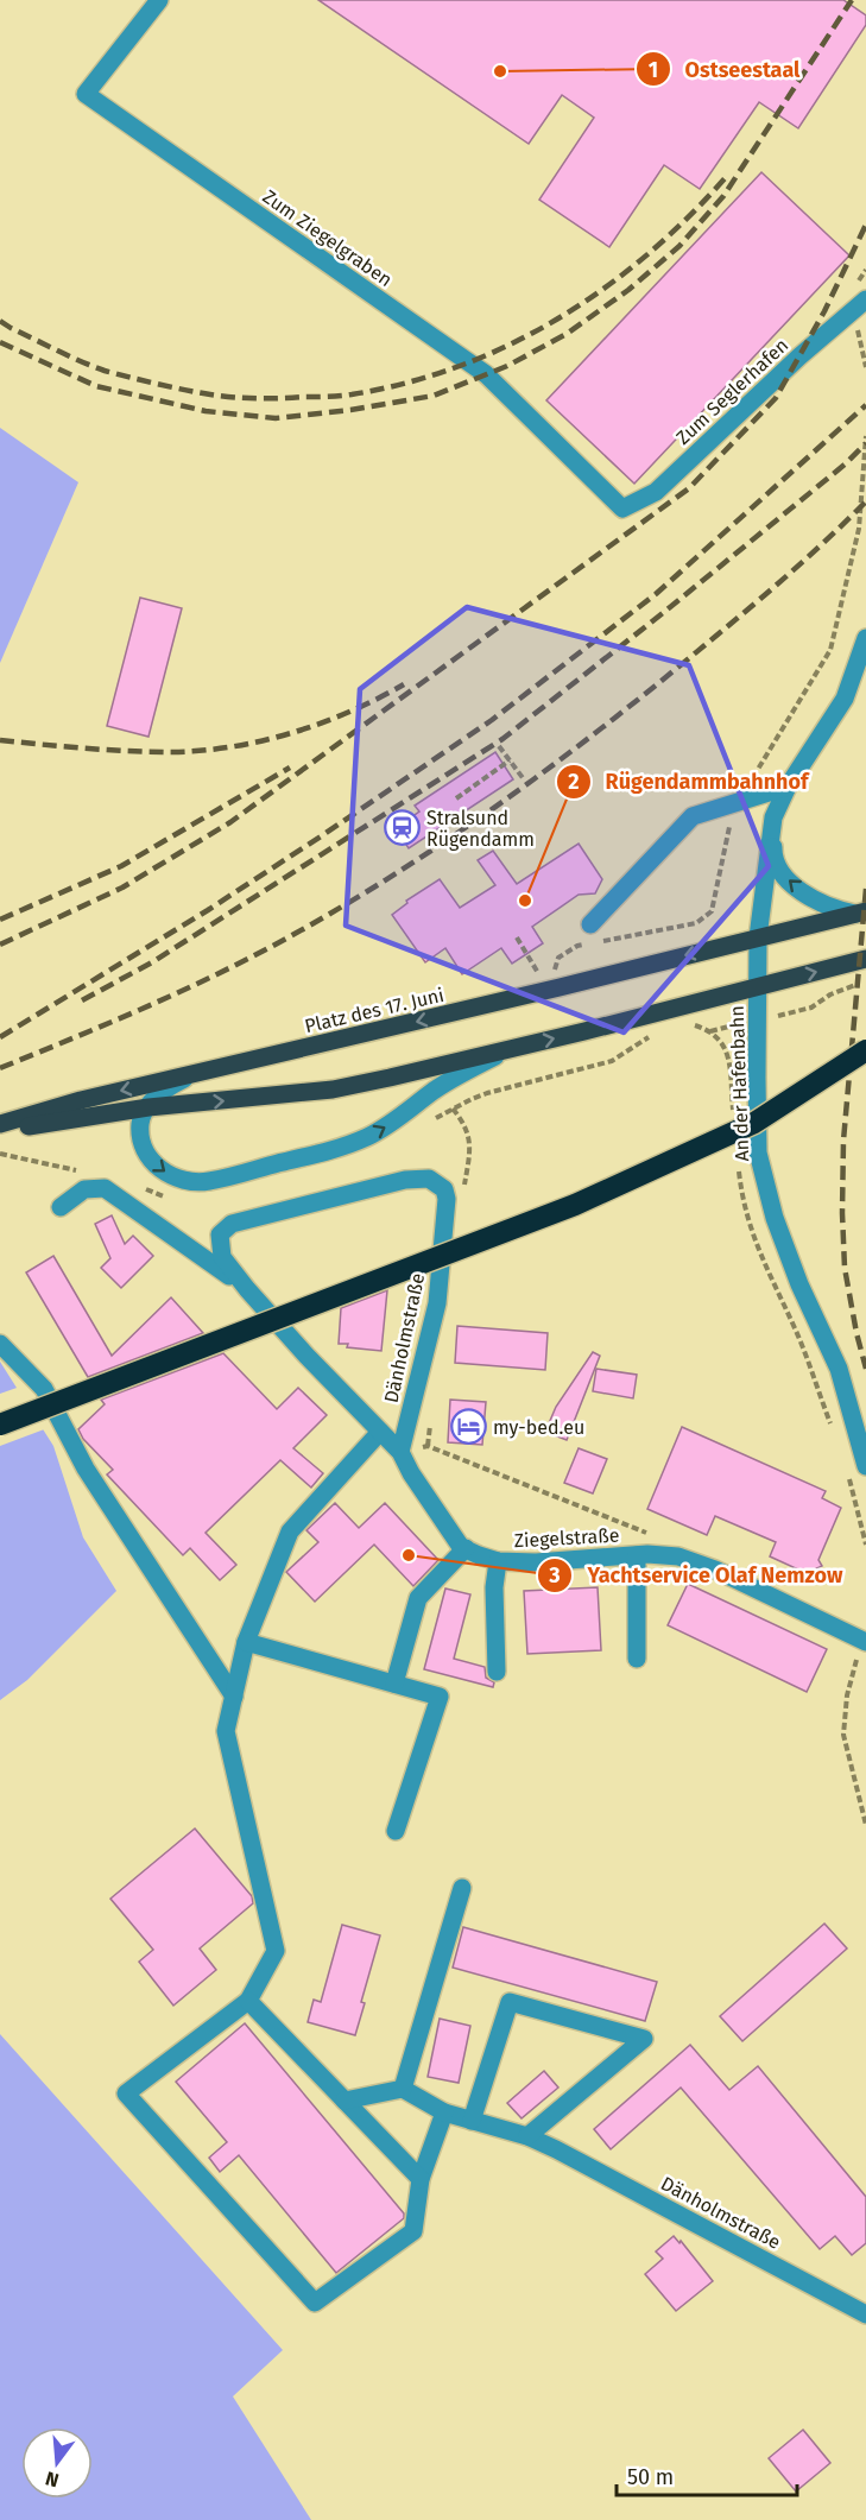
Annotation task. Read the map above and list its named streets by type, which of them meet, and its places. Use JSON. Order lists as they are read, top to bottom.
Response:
{
  "streets": {
    "main road": ["Platz des 17. Juni"],
    "street": [
      "Zum Ziegelgraben",
      "Zum Seglerhafen",
      "An der Hafenbahn",
      "Dänholmstraße",
      "Ziegelstraße"
    ]
  },
  "crossings": [
    ["Zum Ziegelgraben", "Zum Seglerhafen"],
    ["Platz des 17. Juni", "An der Hafenbahn"]
  ],
  "places": {
    "other": ["Ostseestaal", "Rügendammbahnhof", "Yachtservice Olaf Nemzow"],
    "station": ["Stralsund Rügendamm"],
    "hotel": ["my-bed.eu"]
  },
  "scale_bar": "50 m",
  "north": "bottom"
}
